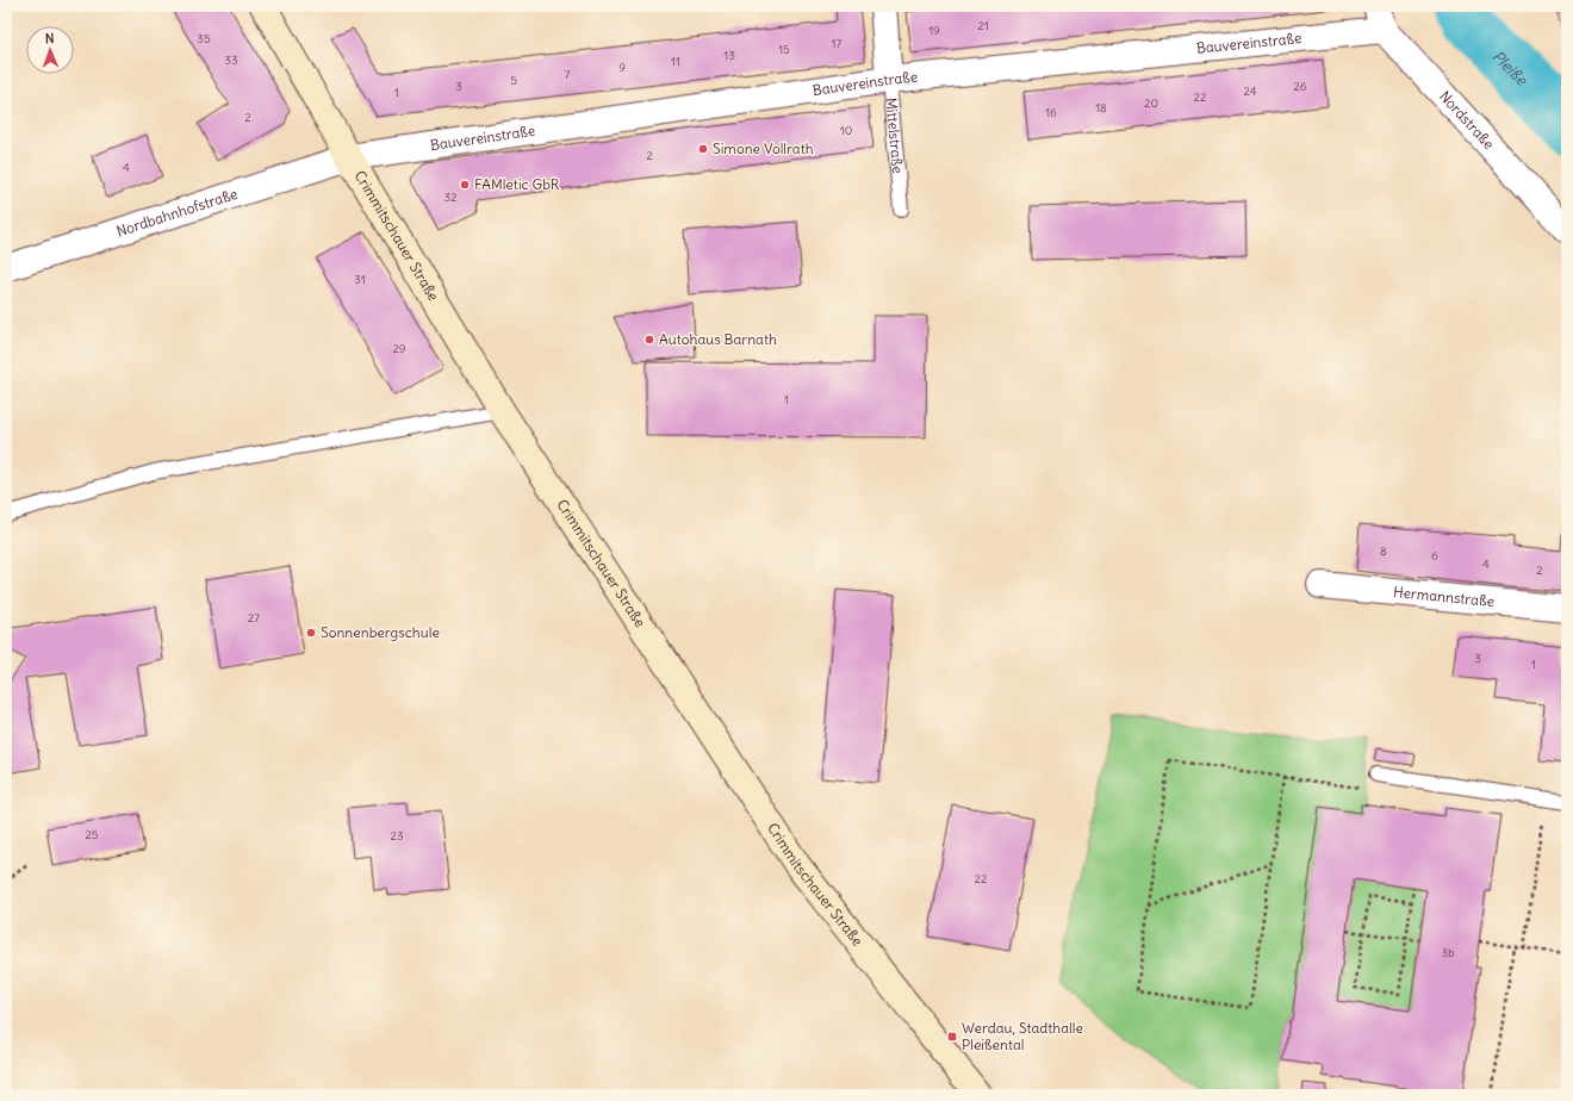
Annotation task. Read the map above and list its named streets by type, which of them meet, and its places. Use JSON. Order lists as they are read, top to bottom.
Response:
{
  "streets": {
    "street": [
      "Bauvereinstraße",
      "Nordstraße",
      "Mittelstraße",
      "Nordbahnhofstraße",
      "Crimmitschauer Straße",
      "Hermannstraße"
    ]
  },
  "crossings": [
    ["Bauvereinstraße", "Nordstraße"],
    ["Bauvereinstraße", "Mittelstraße"],
    ["Bauvereinstraße", "Nordbahnhofstraße"],
    ["Bauvereinstraße", "Crimmitschauer Straße"],
    ["Nordbahnhofstraße", "Crimmitschauer Straße"]
  ],
  "water": ["Pleiße"],
  "places": {
    "other": [
      "Simone Vollrath",
      "FAMletic GbR",
      "Autohaus Barnath",
      "Sonnenbergschule"
    ],
    "transit": ["Werdau, Stadthalle Pleißental"]
  },
  "house_numbers": [
    "21",
    "19",
    "35",
    "17",
    "15",
    "13",
    "33",
    "11",
    "9",
    "7",
    "5",
    "3",
    "26",
    "24",
    "1",
    "22",
    "20",
    "18",
    "16",
    "2",
    "10",
    "2",
    "4",
    "32",
    "31",
    "29",
    "1",
    "8",
    "6",
    "4",
    "2",
    "27",
    "3",
    "1",
    "25",
    "23",
    "22",
    "3b"
  ],
  "north": "top"
}
